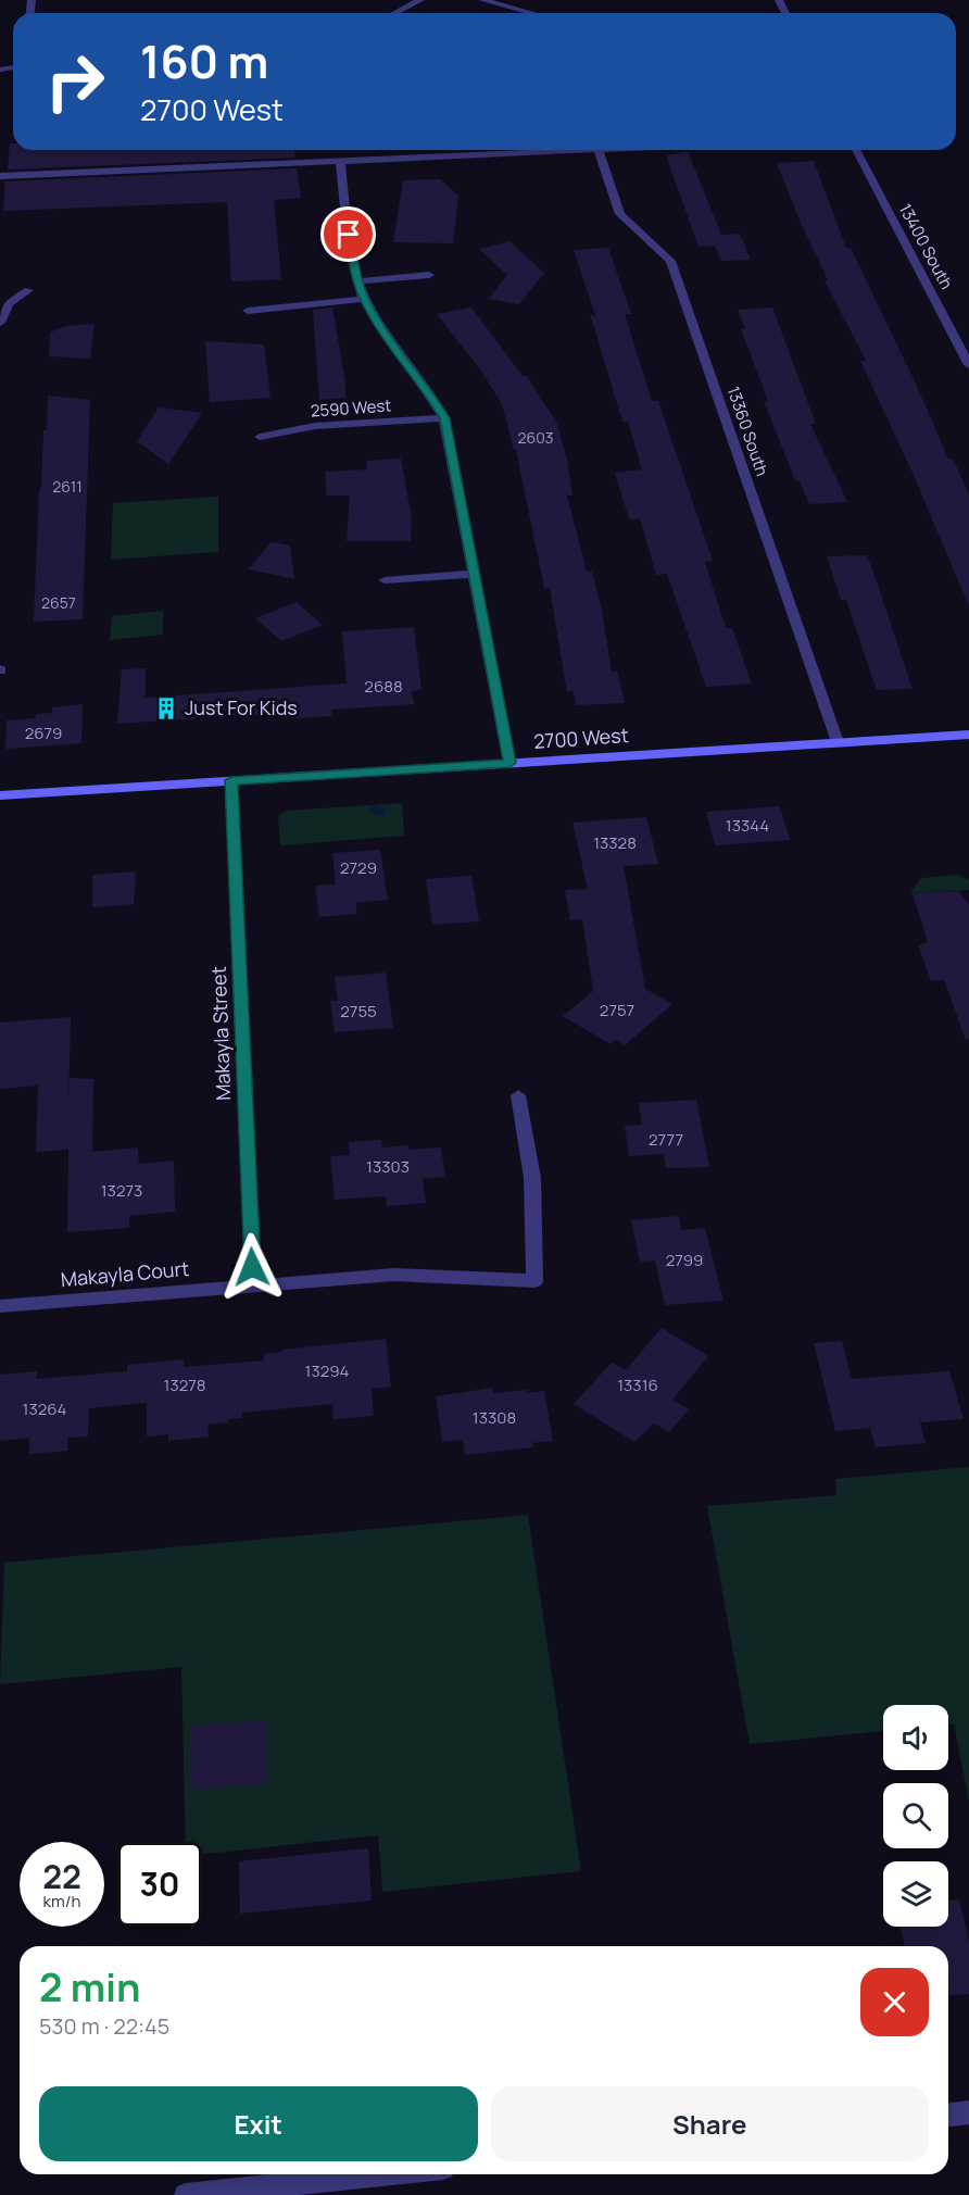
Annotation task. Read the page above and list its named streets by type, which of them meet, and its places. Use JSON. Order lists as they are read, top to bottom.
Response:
{
  "streets": {
    "main road": ["2700 West"],
    "street": [
      "13400 South",
      "2590 West",
      "13360 South",
      "Makayla Street",
      "Makayla Court"
    ]
  },
  "crossings": [
    ["13360 South", "2700 West"],
    ["2700 West", "Makayla Street"],
    ["Makayla Street", "Makayla Court"]
  ],
  "places": {
    "building": ["Just For Kids"]
  },
  "house_numbers": [
    "2603",
    "2611",
    "2657",
    "2688",
    "2679",
    "13344",
    "13328",
    "2729",
    "2757",
    "2755",
    "2777",
    "13303",
    "13273",
    "2799",
    "13294",
    "13278",
    "13316",
    "13264",
    "13308"
  ],
  "page": {
    "turn": ["160 m", "2700 West"],
    "speed": "22 km/h",
    "limit": "30",
    "heading": ["2 min", "530 m · 22:45"],
    "buttons": ["Exit", "Share"]
  }
}
